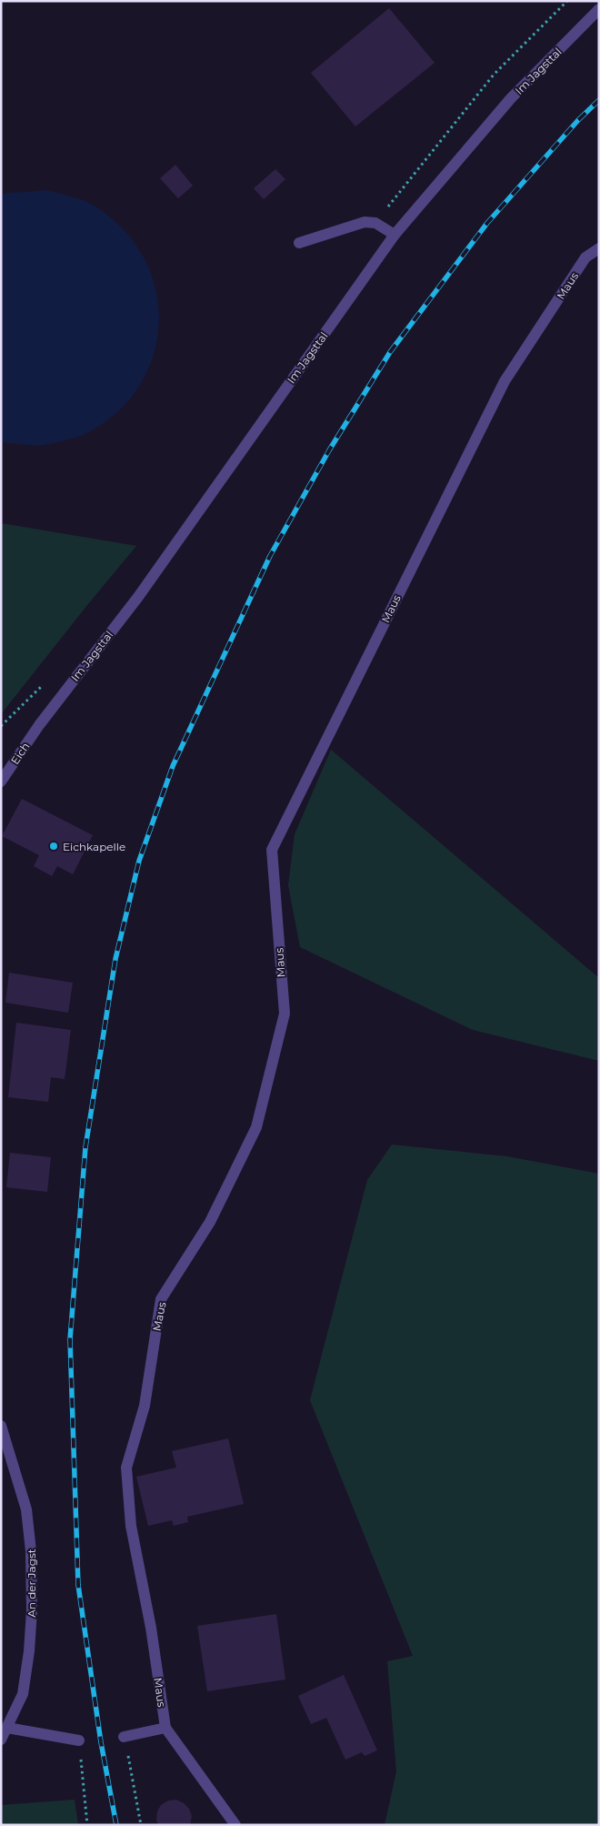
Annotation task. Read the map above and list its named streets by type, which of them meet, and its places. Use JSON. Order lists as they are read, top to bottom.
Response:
{
  "streets": {
    "street": [
      "Im Jagsttal",
      "Maus",
      "Eich",
      "An der Jagst"
    ]
  },
  "crossings": [
    ["Im Jagsttal", "Eich"]
  ],
  "places": ["Eichkapelle"]
}
